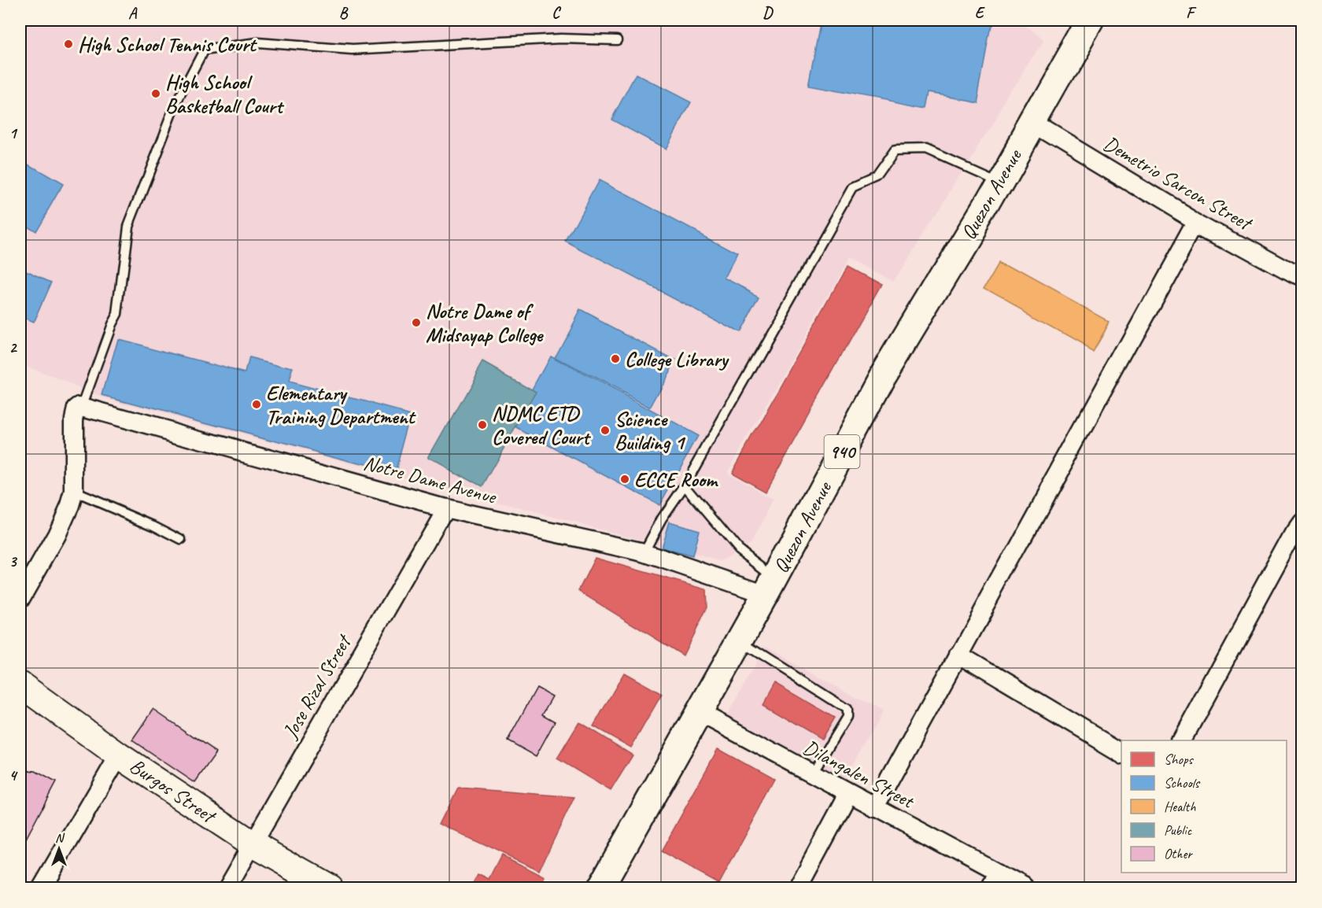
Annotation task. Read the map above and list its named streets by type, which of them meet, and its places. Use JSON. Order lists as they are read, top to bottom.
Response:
{
  "streets": {
    "main road": ["Quezon Avenue", "940"],
    "street": [
      "Demetrio Sarcon Street",
      "Notre Dame Avenue",
      "Jose Rizal Street",
      "Dilangalen Street",
      "Burgos Street"
    ]
  },
  "crossings": [
    ["Demetrio Sarcon Street", "Quezon Avenue"],
    ["Quezon Avenue", "Notre Dame Avenue"],
    ["Quezon Avenue", "Dilangalen Street"],
    ["Notre Dame Avenue", "Jose Rizal Street"],
    ["Jose Rizal Street", "Burgos Street"]
  ],
  "places": [
    "High School Tennis Court",
    "High School Basketball Court",
    "Notre Dame of Midsayap College",
    "College Library",
    "Elementary Training Department",
    "NDMC ETD Covered Court",
    "Science Building 1",
    "ECCE Room"
  ],
  "legend": [
    "Shops",
    "Schools",
    "Health",
    "Public",
    "Other"
  ],
  "north": "top",
  "grid": {
    "columns": [
      "A",
      "B",
      "C",
      "D",
      "E",
      "F"
    ],
    "rows": [
      "1",
      "2",
      "3",
      "4"
    ]
  }
}
